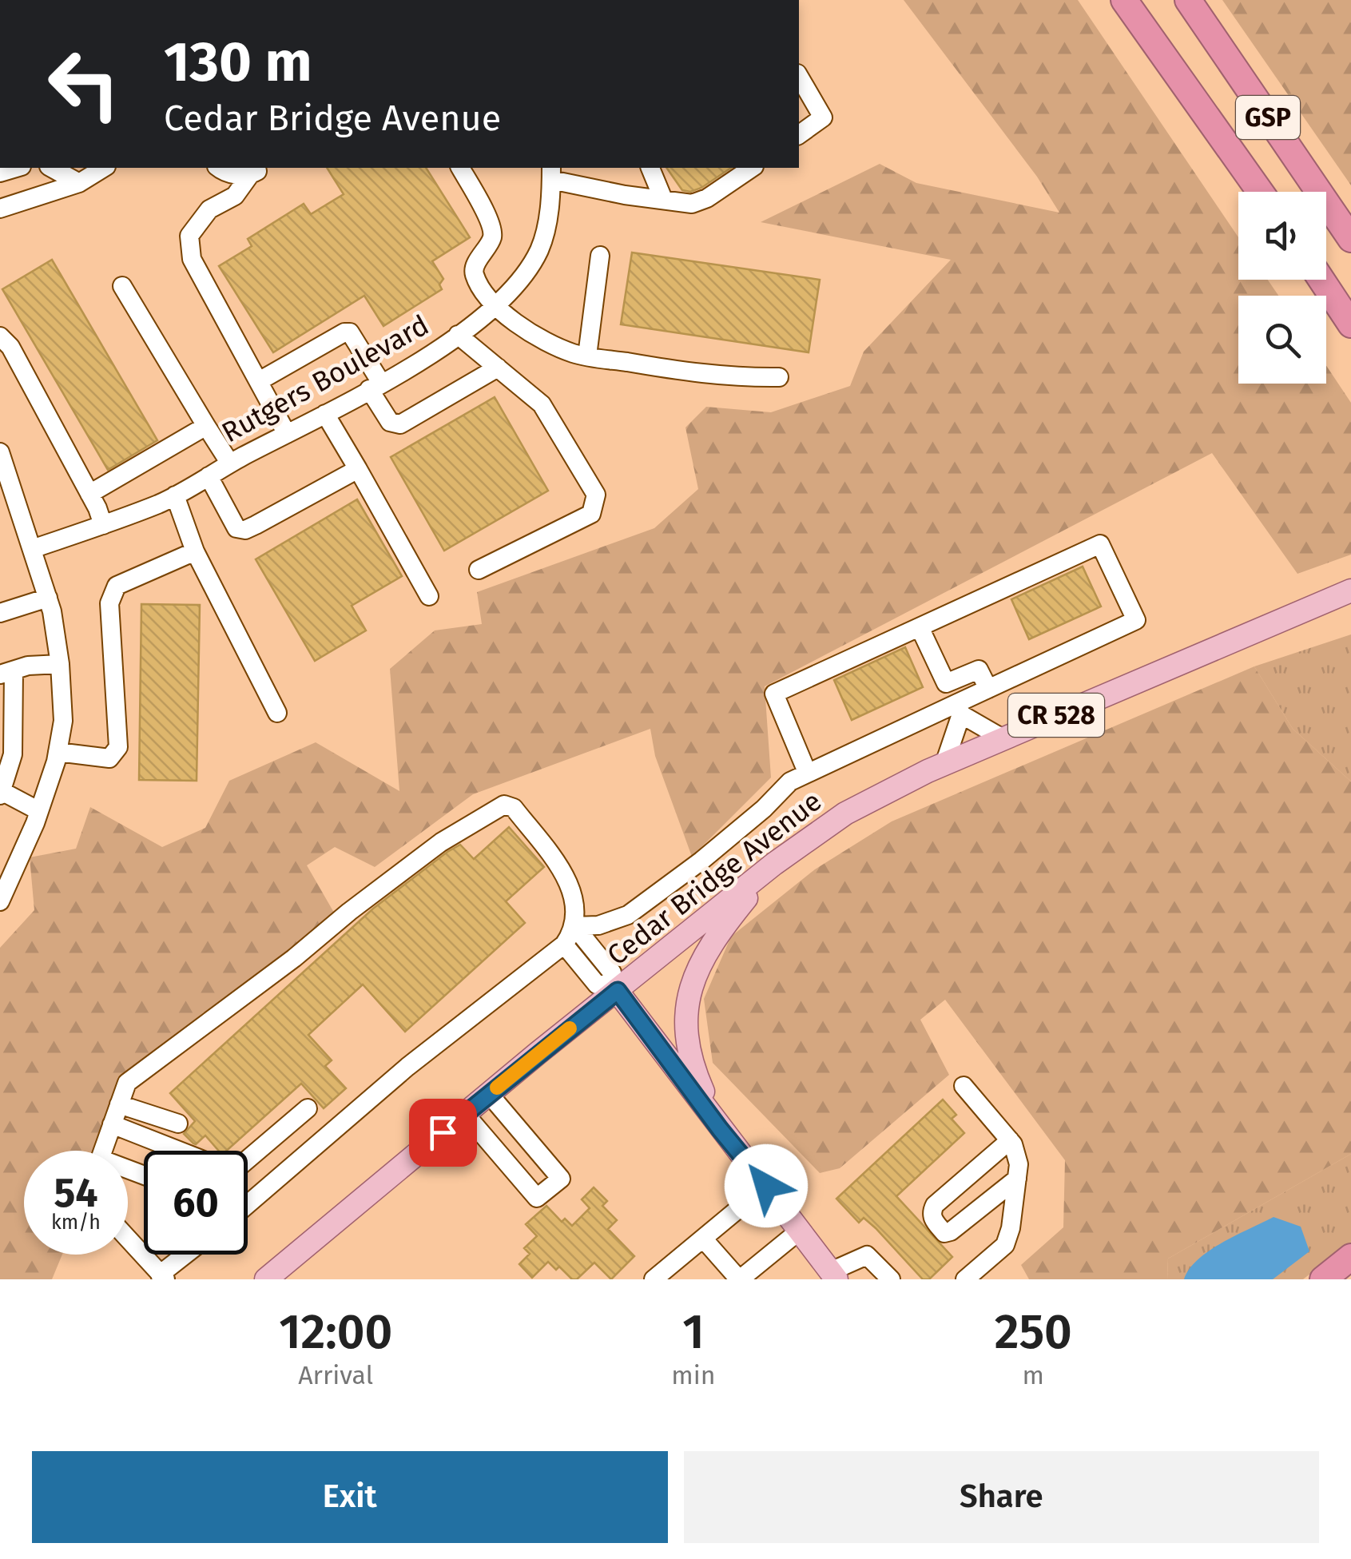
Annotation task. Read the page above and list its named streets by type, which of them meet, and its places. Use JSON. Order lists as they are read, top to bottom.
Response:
{
  "streets": {
    "highway": ["GSP"],
    "main road": ["CR 528", "Cedar Bridge Avenue"],
    "street": ["Rutgers Boulevard"]
  },
  "page": {
    "turn": ["130 m", "Cedar Bridge Avenue"],
    "speed": "54 km/h",
    "limit": "60",
    "eta": [
      "12:00",
      "Arrival",
      "1",
      "min",
      "250",
      "m"
    ],
    "buttons": ["Exit", "Share"]
  }
}
